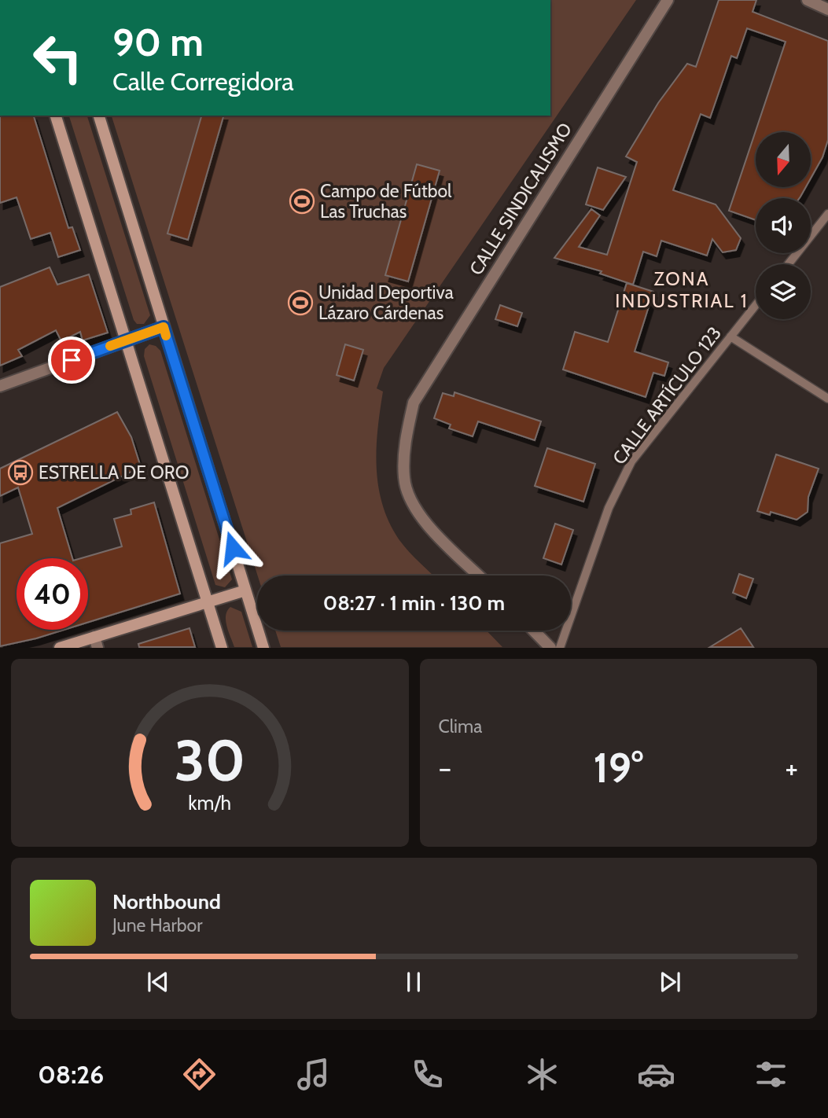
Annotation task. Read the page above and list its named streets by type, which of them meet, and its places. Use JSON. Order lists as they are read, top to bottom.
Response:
{
  "streets": {
    "street": ["CALLE SINDICALISMO"],
    "lane": ["CALLE ARTÍCULO 123"]
  },
  "districts": ["ZONA INDUSTRIAL 1"],
  "places": {
    "sports": ["Campo de Fútbol Las Truchas", "Unidad Deportiva Lázaro Cárdenas"],
    "bus stop": ["ESTRELLA DE ORO"]
  },
  "north": "bottom",
  "page": {
    "turn": ["90 m", "Calle Corregidora"],
    "limit": "40",
    "trip": "08:27 · 1 min · 130 m",
    "tile": "Clima",
    "heat": ["−", "19°", "+"],
    "song": ["Northbound", "June Harbor"],
    "tabs": "08:26",
    "gauge": ["30", "km/h"]
  }
}
